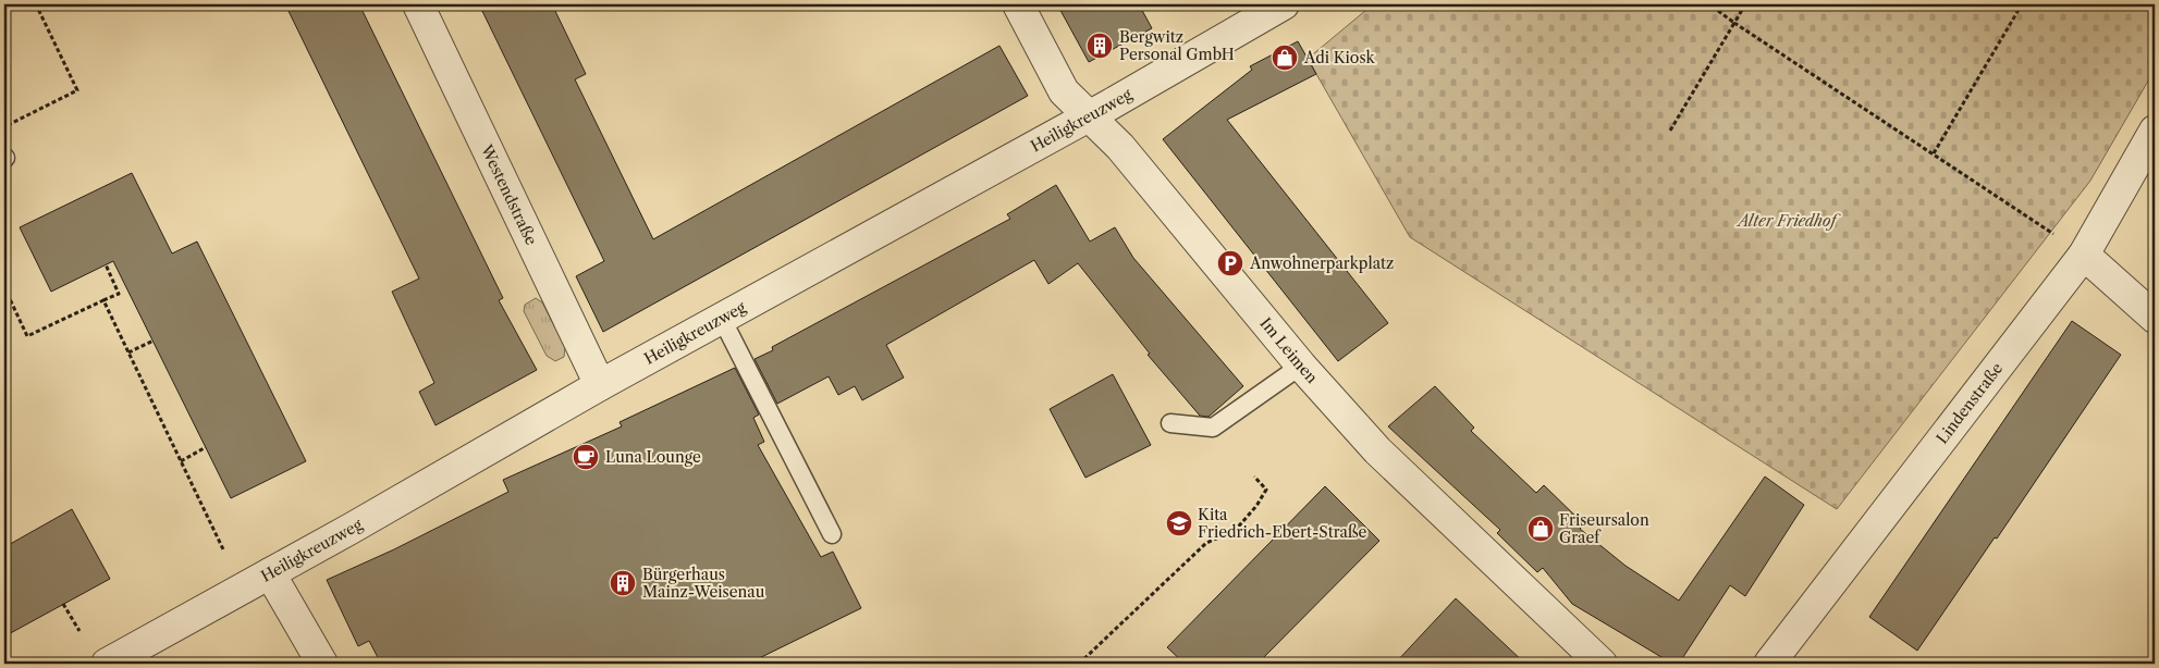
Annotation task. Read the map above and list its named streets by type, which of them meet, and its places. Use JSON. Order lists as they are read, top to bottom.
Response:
{
  "streets": {
    "street": [
      "Heiligkreuzweg",
      "Westendstraße",
      "Im Leimen",
      "Lindenstraße"
    ]
  },
  "crossings": [
    ["Heiligkreuzweg", "Westendstraße"],
    ["Heiligkreuzweg", "Im Leimen"]
  ],
  "parks": ["Alter Friedhof"],
  "places": {
    "building": ["Bergwitz Personal GmbH", "Bürgerhaus Mainz-Weisenau"],
    "shop": ["Adi Kiosk", "Friseursalon Graef"],
    "parking": ["Anwohnerparkplatz"],
    "cafe": ["Luna Lounge"],
    "school or university": ["Kita Friedrich-Ebert-Straße"]
  }
}
